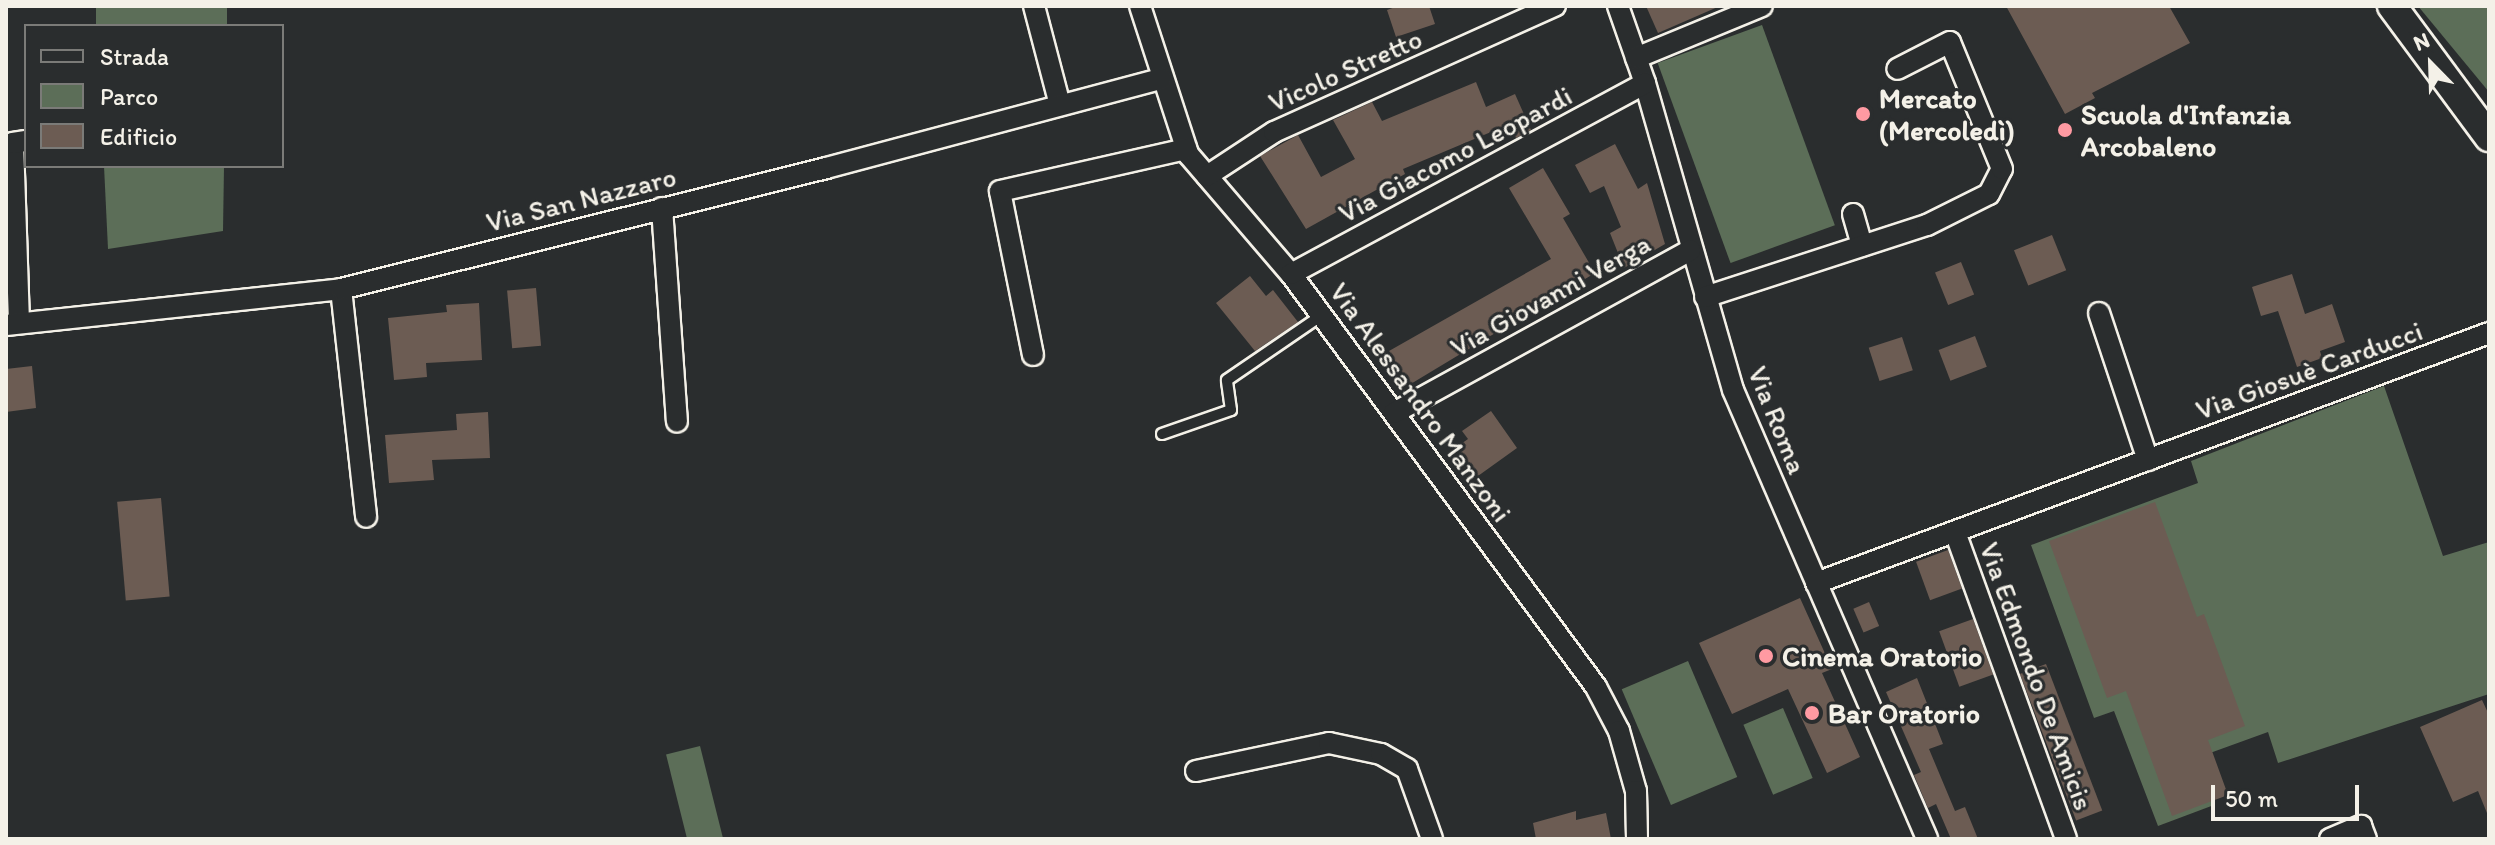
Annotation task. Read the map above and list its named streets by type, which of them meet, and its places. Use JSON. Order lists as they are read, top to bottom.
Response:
{
  "streets": {
    "street": [
      "Vicolo Stretto",
      "Via Giacomo Leopardi",
      "Via San Nazzaro",
      "Via Giovanni Verga",
      "Via Giosuè Carducci",
      "Via Alessandro Manzoni",
      "Via Roma",
      "Via Edmondo De Amicis"
    ]
  },
  "crossings": [
    ["Vicolo Stretto", "Via Alessandro Manzoni"],
    ["Via Giacomo Leopardi", "Via Alessandro Manzoni"],
    ["Via Giacomo Leopardi", "Via Roma"],
    ["Via San Nazzaro", "Via Alessandro Manzoni"],
    ["Via Giovanni Verga", "Via Alessandro Manzoni"],
    ["Via Giovanni Verga", "Via Roma"],
    ["Via Giosuè Carducci", "Via Roma"],
    ["Via Giosuè Carducci", "Via Edmondo De Amicis"]
  ],
  "places": [
    "Mercato (Mercoledì)",
    "Scuola d'Infanzia Arcobaleno",
    "Cinema Oratorio",
    "Bar Oratorio"
  ],
  "legend": ["Strada", "Parco", "Edificio"],
  "scale_bar": "50 m",
  "north": "top left"
}
